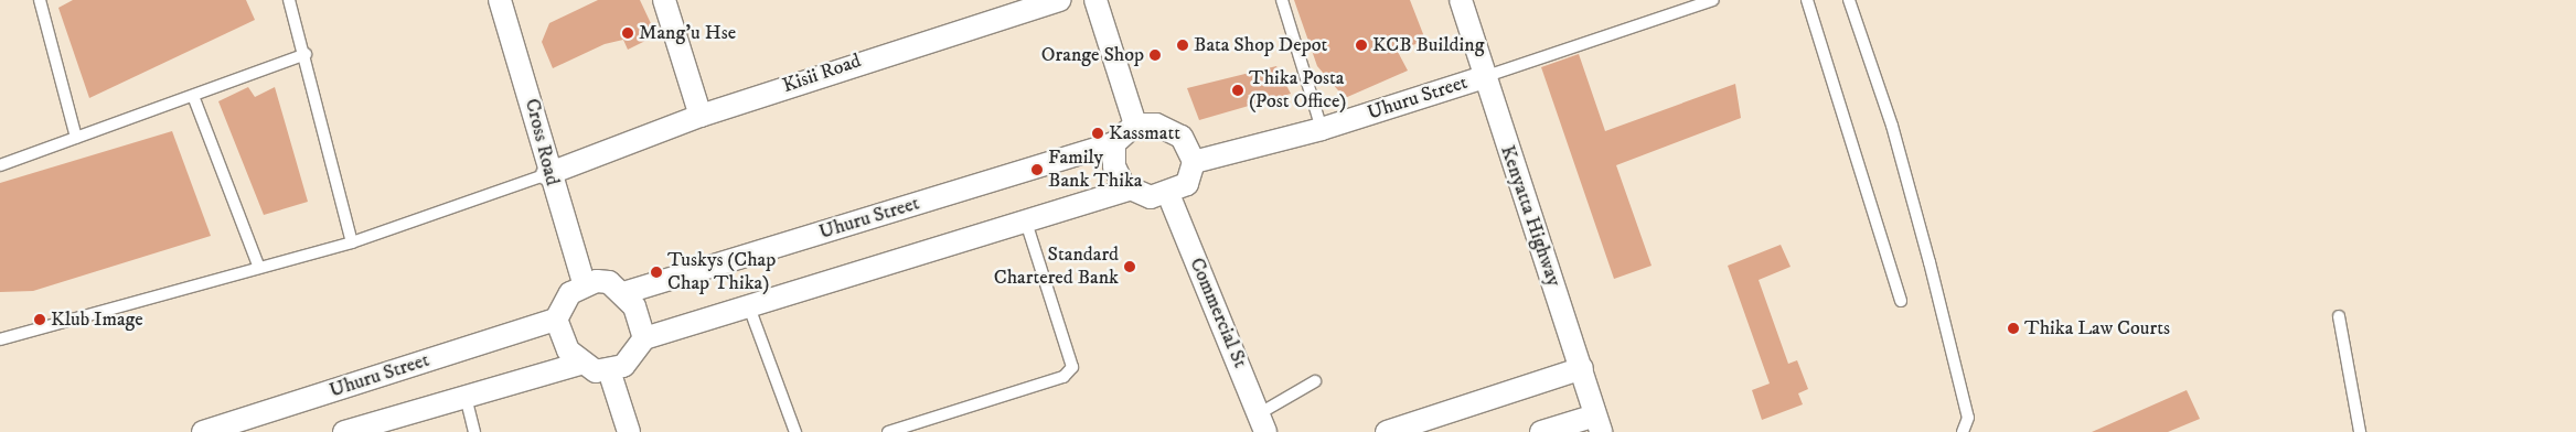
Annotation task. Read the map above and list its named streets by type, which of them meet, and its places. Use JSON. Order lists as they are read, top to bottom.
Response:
{
  "streets": {
    "street": [
      "Kisii Road",
      "Uhuru Street",
      "Cross Road",
      "Kenyatta Highway",
      "Commercial St"
    ]
  },
  "crossings": [
    ["Kisii Road", "Cross Road"],
    ["Uhuru Street", "Cross Road"],
    ["Uhuru Street", "Kenyatta Highway"],
    ["Uhuru Street", "Commercial St"]
  ],
  "places": [
    "Mang'u Hse",
    "Bata Shop Depot",
    "KCB Building",
    "Orange Shop",
    "Thika Posta (Post Office)",
    "Kassmatt",
    "Family Bank Thika",
    "Standard Chartered Bank",
    "Tuskys (Chap Chap Thika)",
    "Klub Image",
    "Thika Law Courts"
  ]
}
